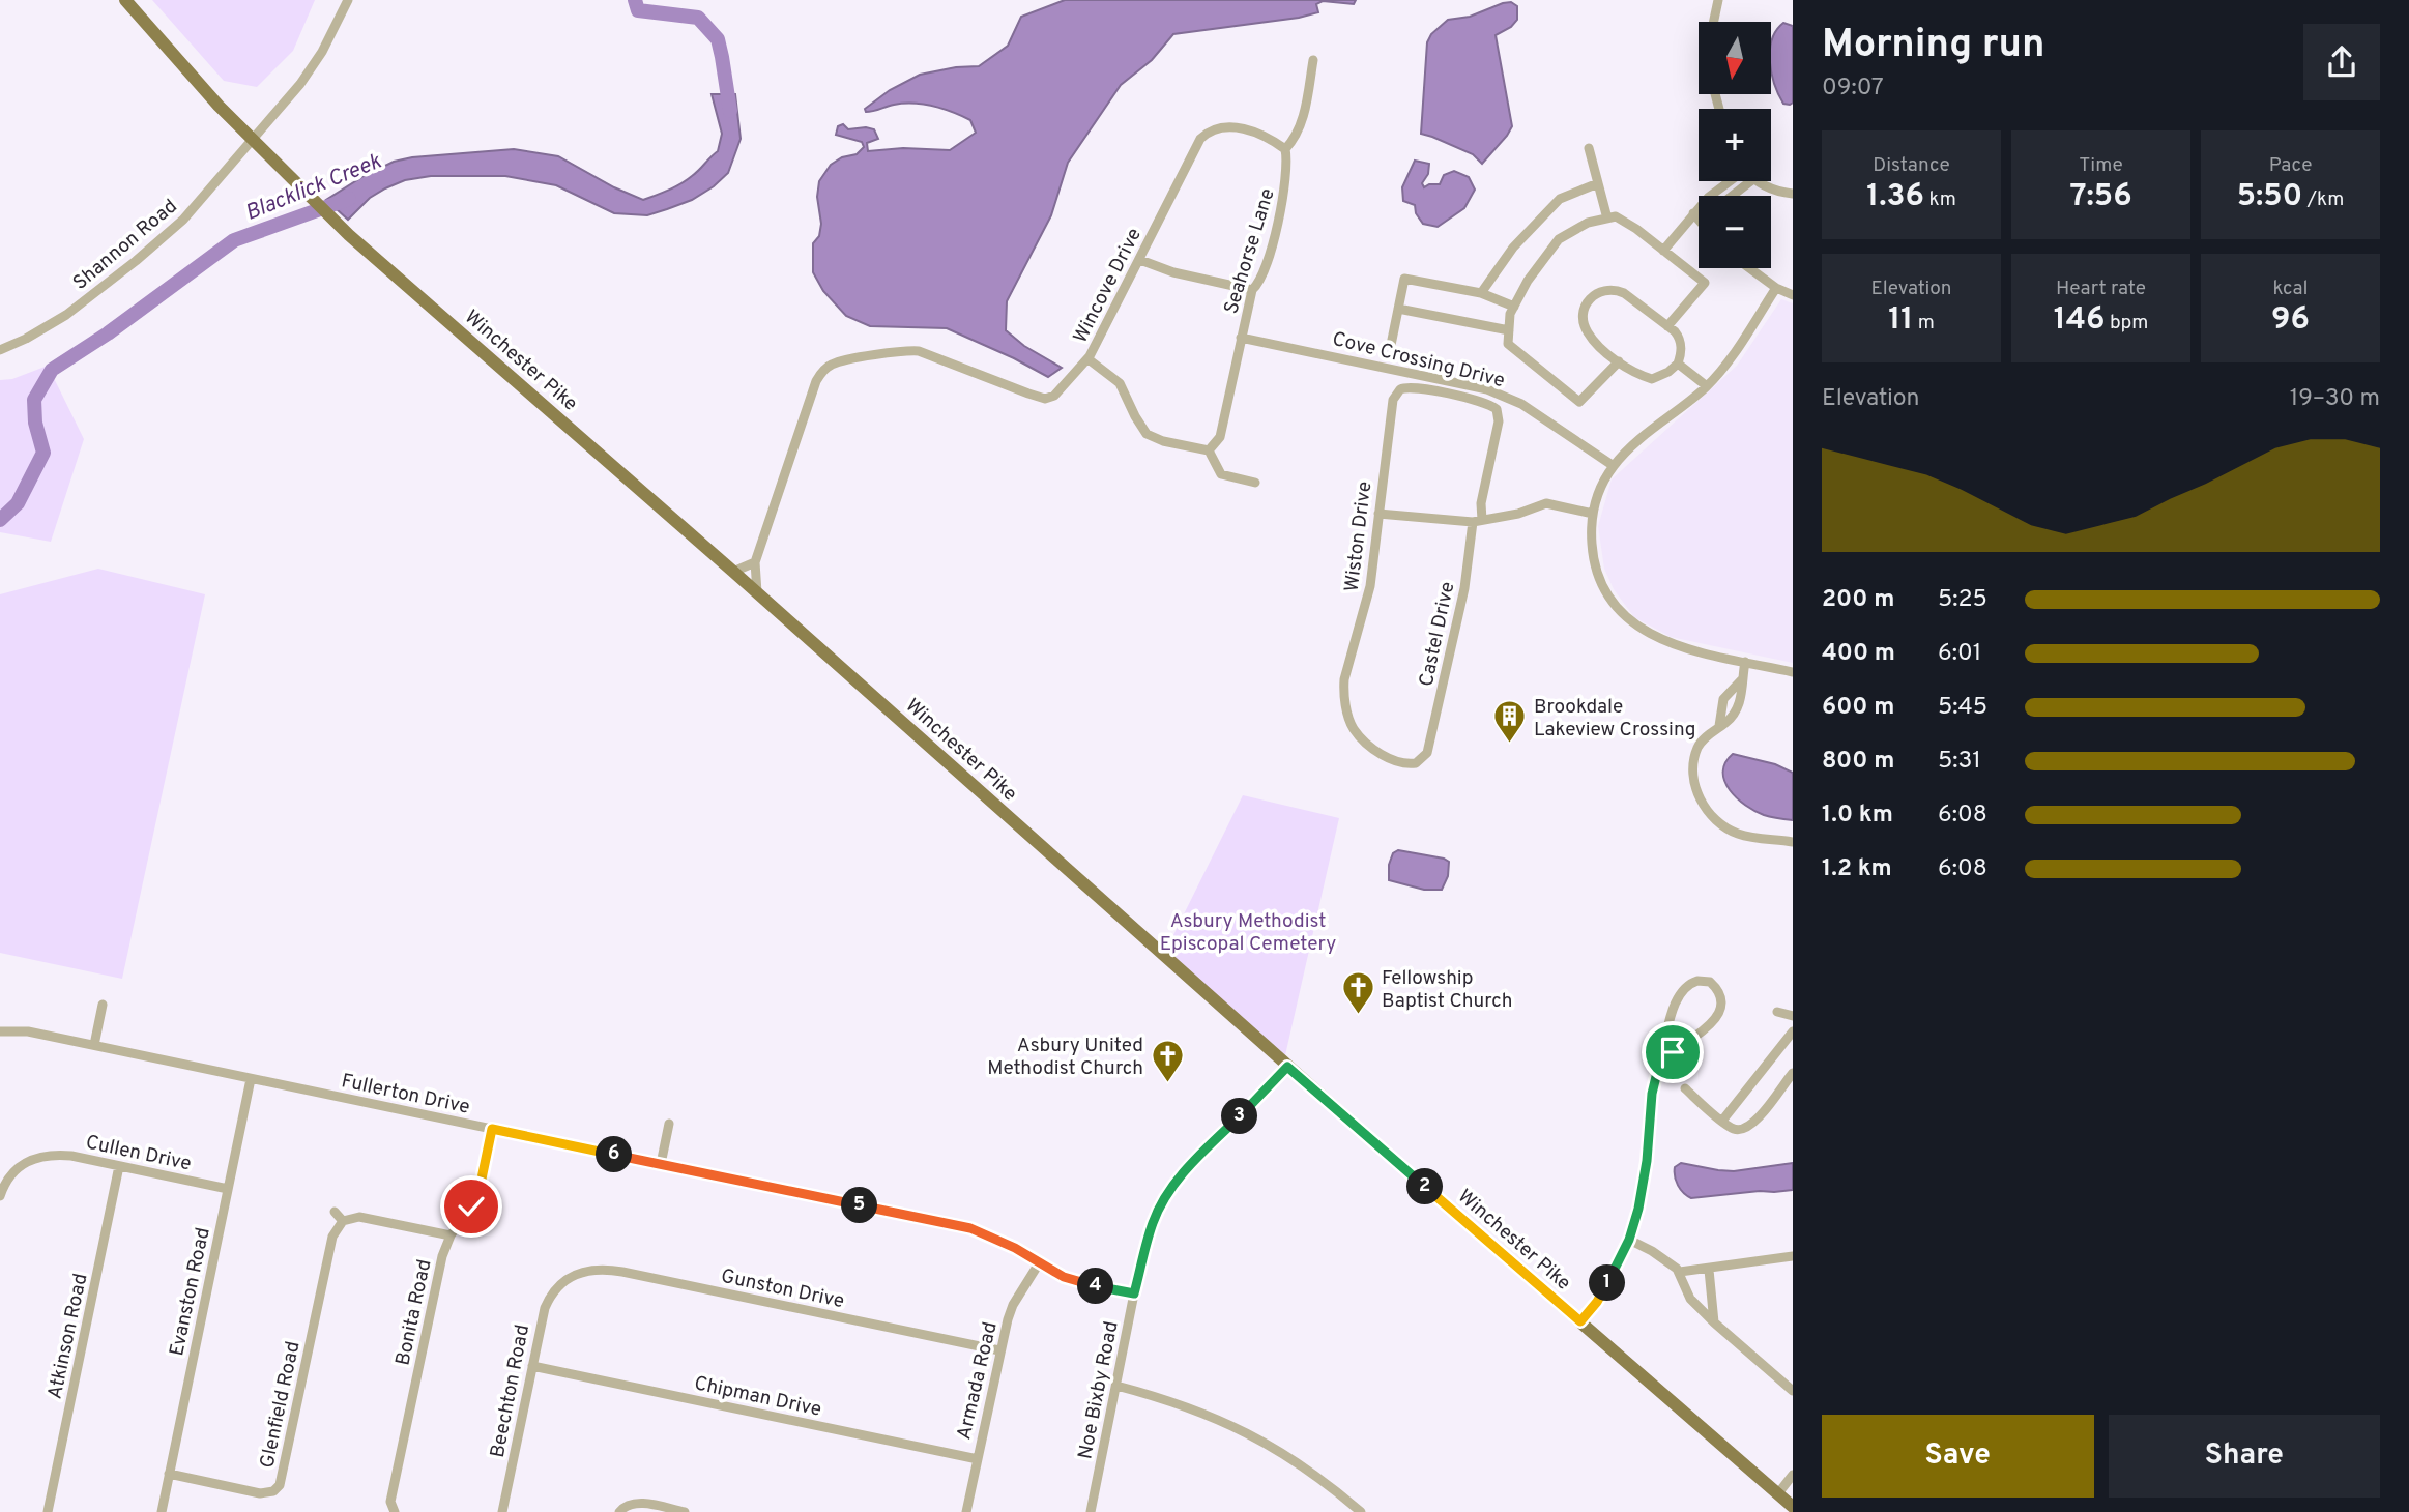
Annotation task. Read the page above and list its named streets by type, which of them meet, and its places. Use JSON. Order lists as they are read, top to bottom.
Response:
{
  "streets": {
    "main road": ["Winchester Pike"],
    "street": [
      "Shannon Road",
      "Seahorse Lane",
      "Wincove Drive",
      "Cove Crossing Drive",
      "Wiston Drive",
      "Castel Drive",
      "Fullerton Drive",
      "Cullen Drive",
      "Gunston Drive",
      "Evanston Road",
      "Bonita Road",
      "Atkinson Road",
      "Armada Road",
      "Noe Bixby Road",
      "Beechton Road",
      "Chipman Drive",
      "Glenfield Road"
    ]
  },
  "crossings": [
    ["Shannon Road", "Winchester Pike"],
    ["Seahorse Lane", "Wincove Drive"],
    ["Seahorse Lane", "Cove Crossing Drive"],
    ["Wincove Drive", "Winchester Pike"],
    ["Winchester Pike", "Noe Bixby Road"],
    ["Wiston Drive", "Castel Drive"],
    ["Fullerton Drive", "Evanston Road"],
    ["Fullerton Drive", "Bonita Road"],
    ["Fullerton Drive", "Armada Road"],
    ["Fullerton Drive", "Noe Bixby Road"],
    ["Cullen Drive", "Evanston Road"],
    ["Cullen Drive", "Atkinson Road"],
    ["Gunston Drive", "Armada Road"],
    ["Gunston Drive", "Beechton Road"],
    ["Evanston Road", "Glenfield Road"],
    ["Armada Road", "Chipman Drive"],
    ["Beechton Road", "Chipman Drive"]
  ],
  "water": ["Blacklick Creek"],
  "parks": ["Asbury Methodist Episcopal Cemetery"],
  "places": {
    "building": ["Brookdale Lakeview Crossing"],
    "church": ["Fellowship Baptist Church", "Asbury United Methodist Church"]
  },
  "north": "bottom",
  "page": {
    "heading": ["Morning run", "09:07"],
    "map_buttons": ["+", "−"],
    "stats": [
      ["Distance", "1.36 km"],
      ["Time", "7:56"],
      ["Pace", "5:50 /km"],
      ["Elevation", "11 m"],
      ["Heart rate", "146 bpm"],
      ["kcal", "96"]
    ],
    "chart": ["Elevation", "19–30 m"],
    "list": [
      {
        "name": "200 m",
        "note": "5:25"
      },
      {
        "name": "400 m",
        "note": "6:01"
      },
      {
        "name": "600 m",
        "note": "5:45"
      },
      {
        "name": "800 m",
        "note": "5:31"
      },
      {
        "name": "1.0 km",
        "note": "6:08"
      },
      {
        "name": "1.2 km",
        "note": "6:08"
      }
    ],
    "pins": [
      "3",
      "6",
      "2",
      "5",
      "1",
      "4"
    ],
    "buttons": ["Save", "Share"]
  }
}
